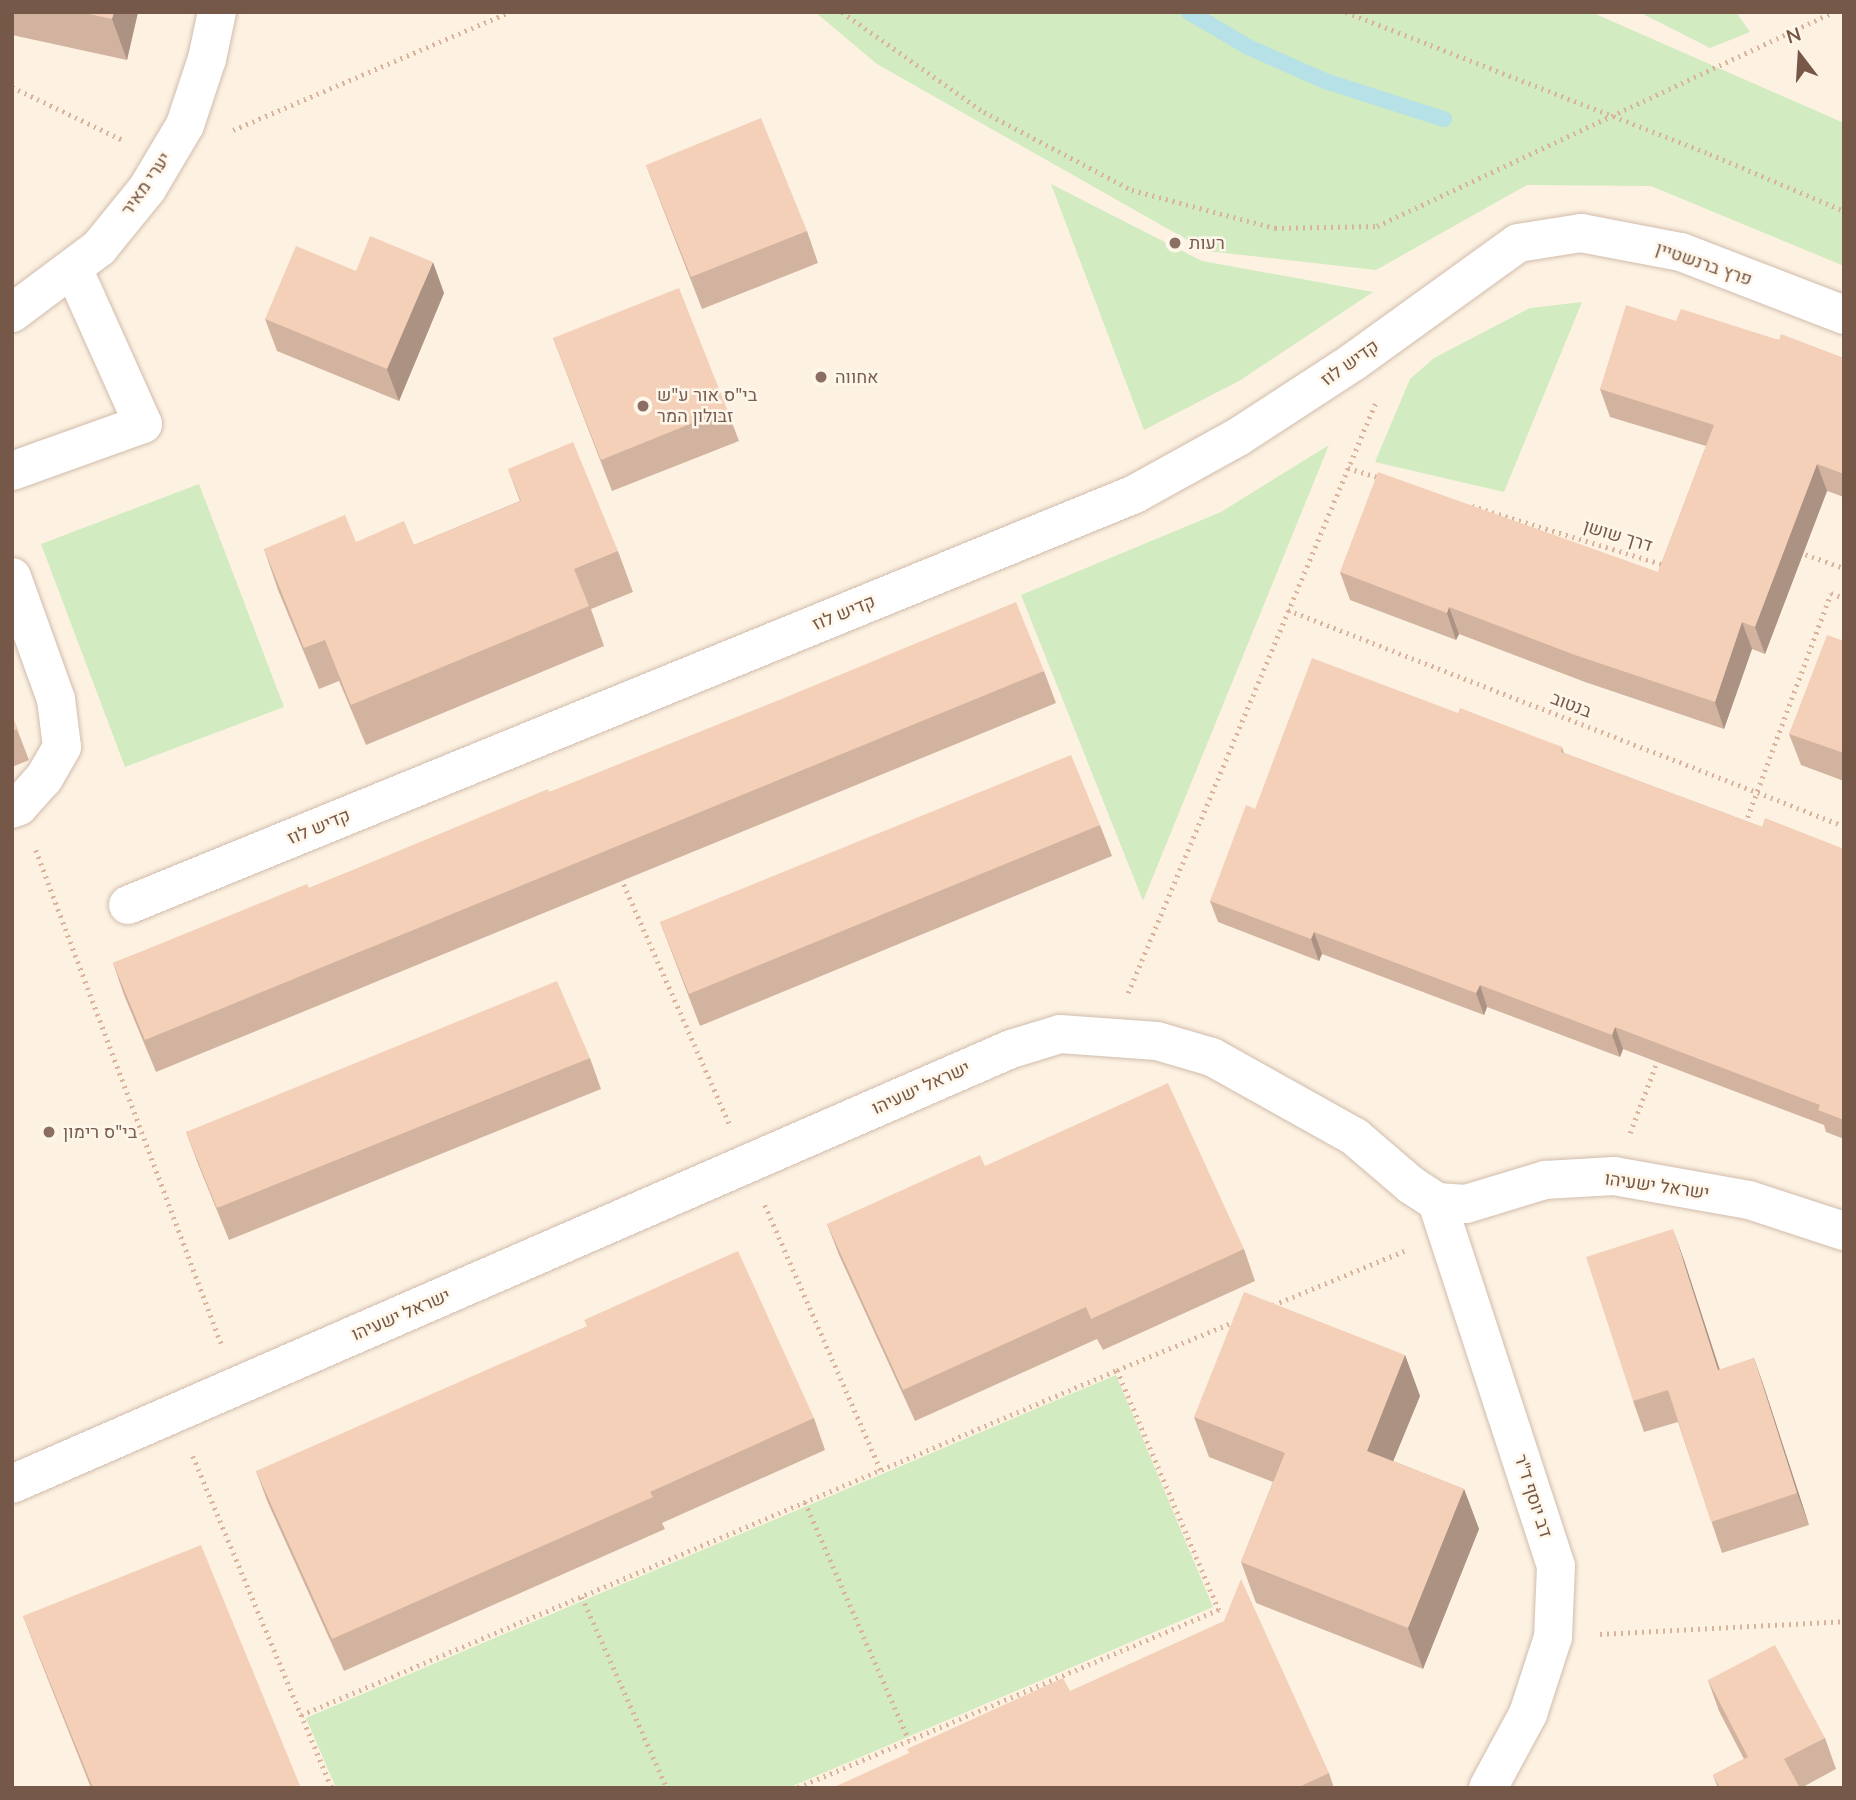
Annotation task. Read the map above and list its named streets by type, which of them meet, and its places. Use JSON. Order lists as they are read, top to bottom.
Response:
{
  "streets": {
    "street": [
      "יערי מאיר",
      "פרץ ברנשטיין",
      "קדיש לוז",
      "ישראל ישעיהו",
      "דב יוסף ד\"ר"
    ],
    "path": ["דרך שושן", "בנטוב"]
  },
  "crossings": [
    ["פרץ ברנשטיין", "קדיש לוז"],
    ["ישראל ישעיהו", "דב יוסף ד\"ר"]
  ],
  "places": [
    "רעות",
    "אחווה",
    "בי\"ס אור ע\"ש זבולון המר",
    "בי\"ס רימון"
  ],
  "north": "top"
}
